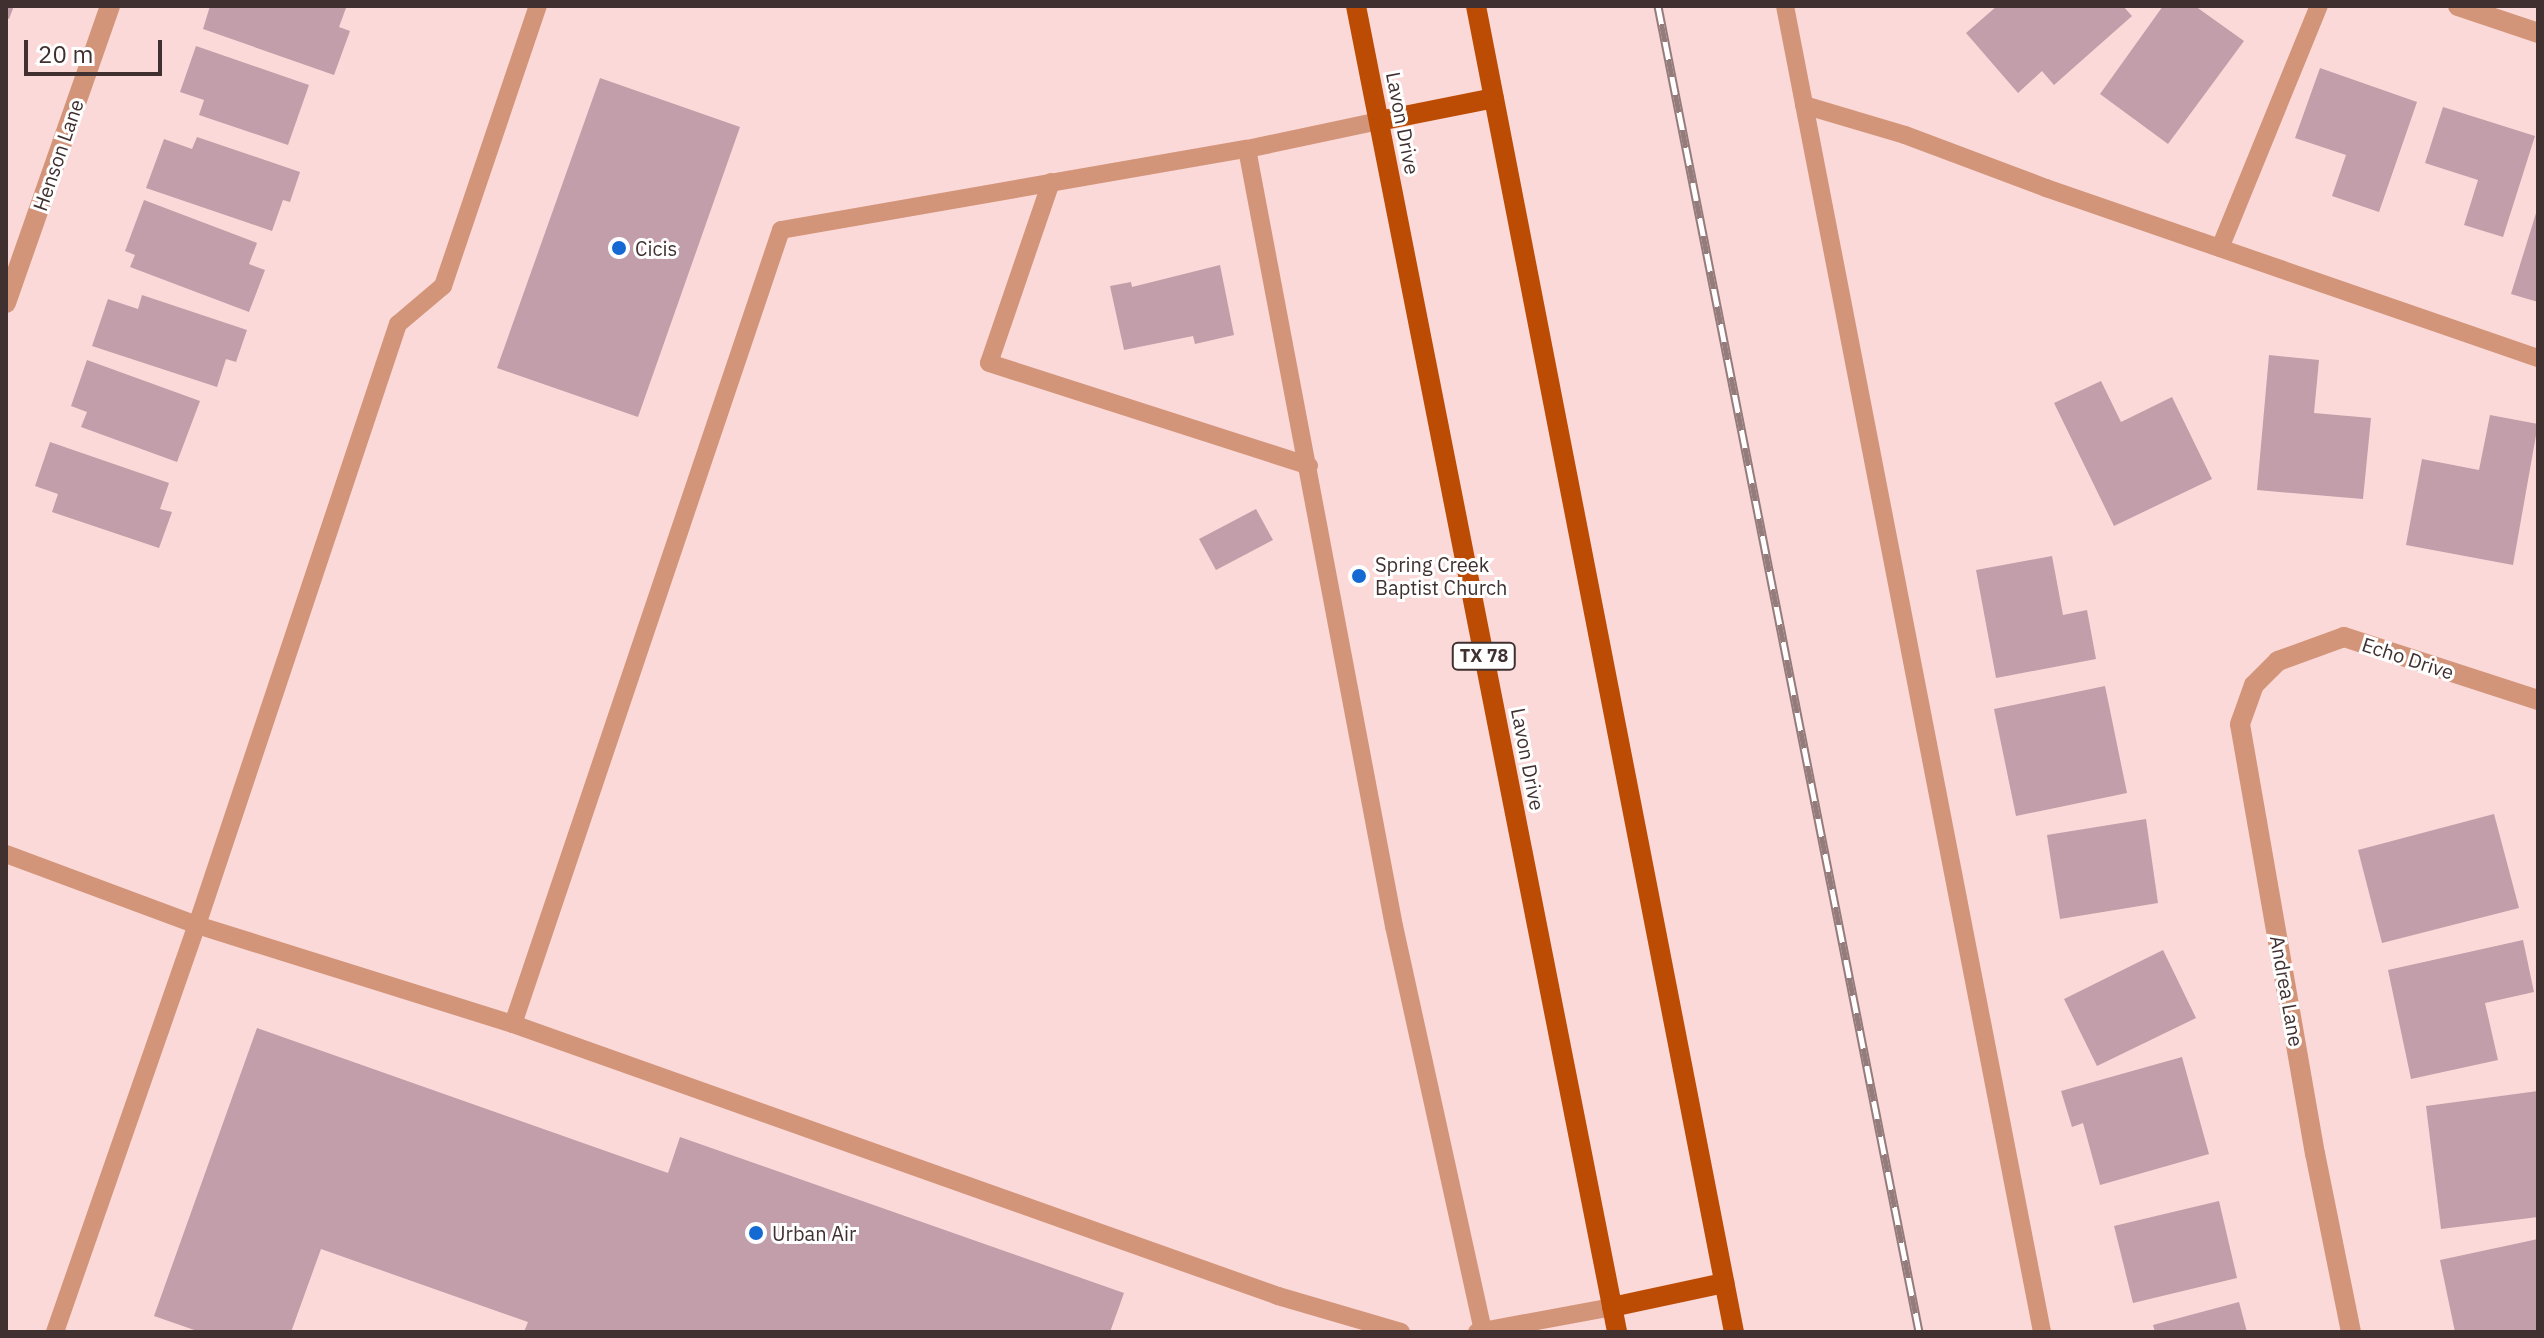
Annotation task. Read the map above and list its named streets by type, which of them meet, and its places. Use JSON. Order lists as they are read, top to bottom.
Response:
{
  "streets": {
    "main road": ["Lavon Drive", "TX 78"],
    "street": ["Henson Lane", "Echo Drive", "Andrea Lane"]
  },
  "crossings": [
    ["Echo Drive", "Andrea Lane"]
  ],
  "places": ["Cicis", "Spring Creek Baptist Church", "Urban Air"],
  "scale_bar": "20 m"
}
